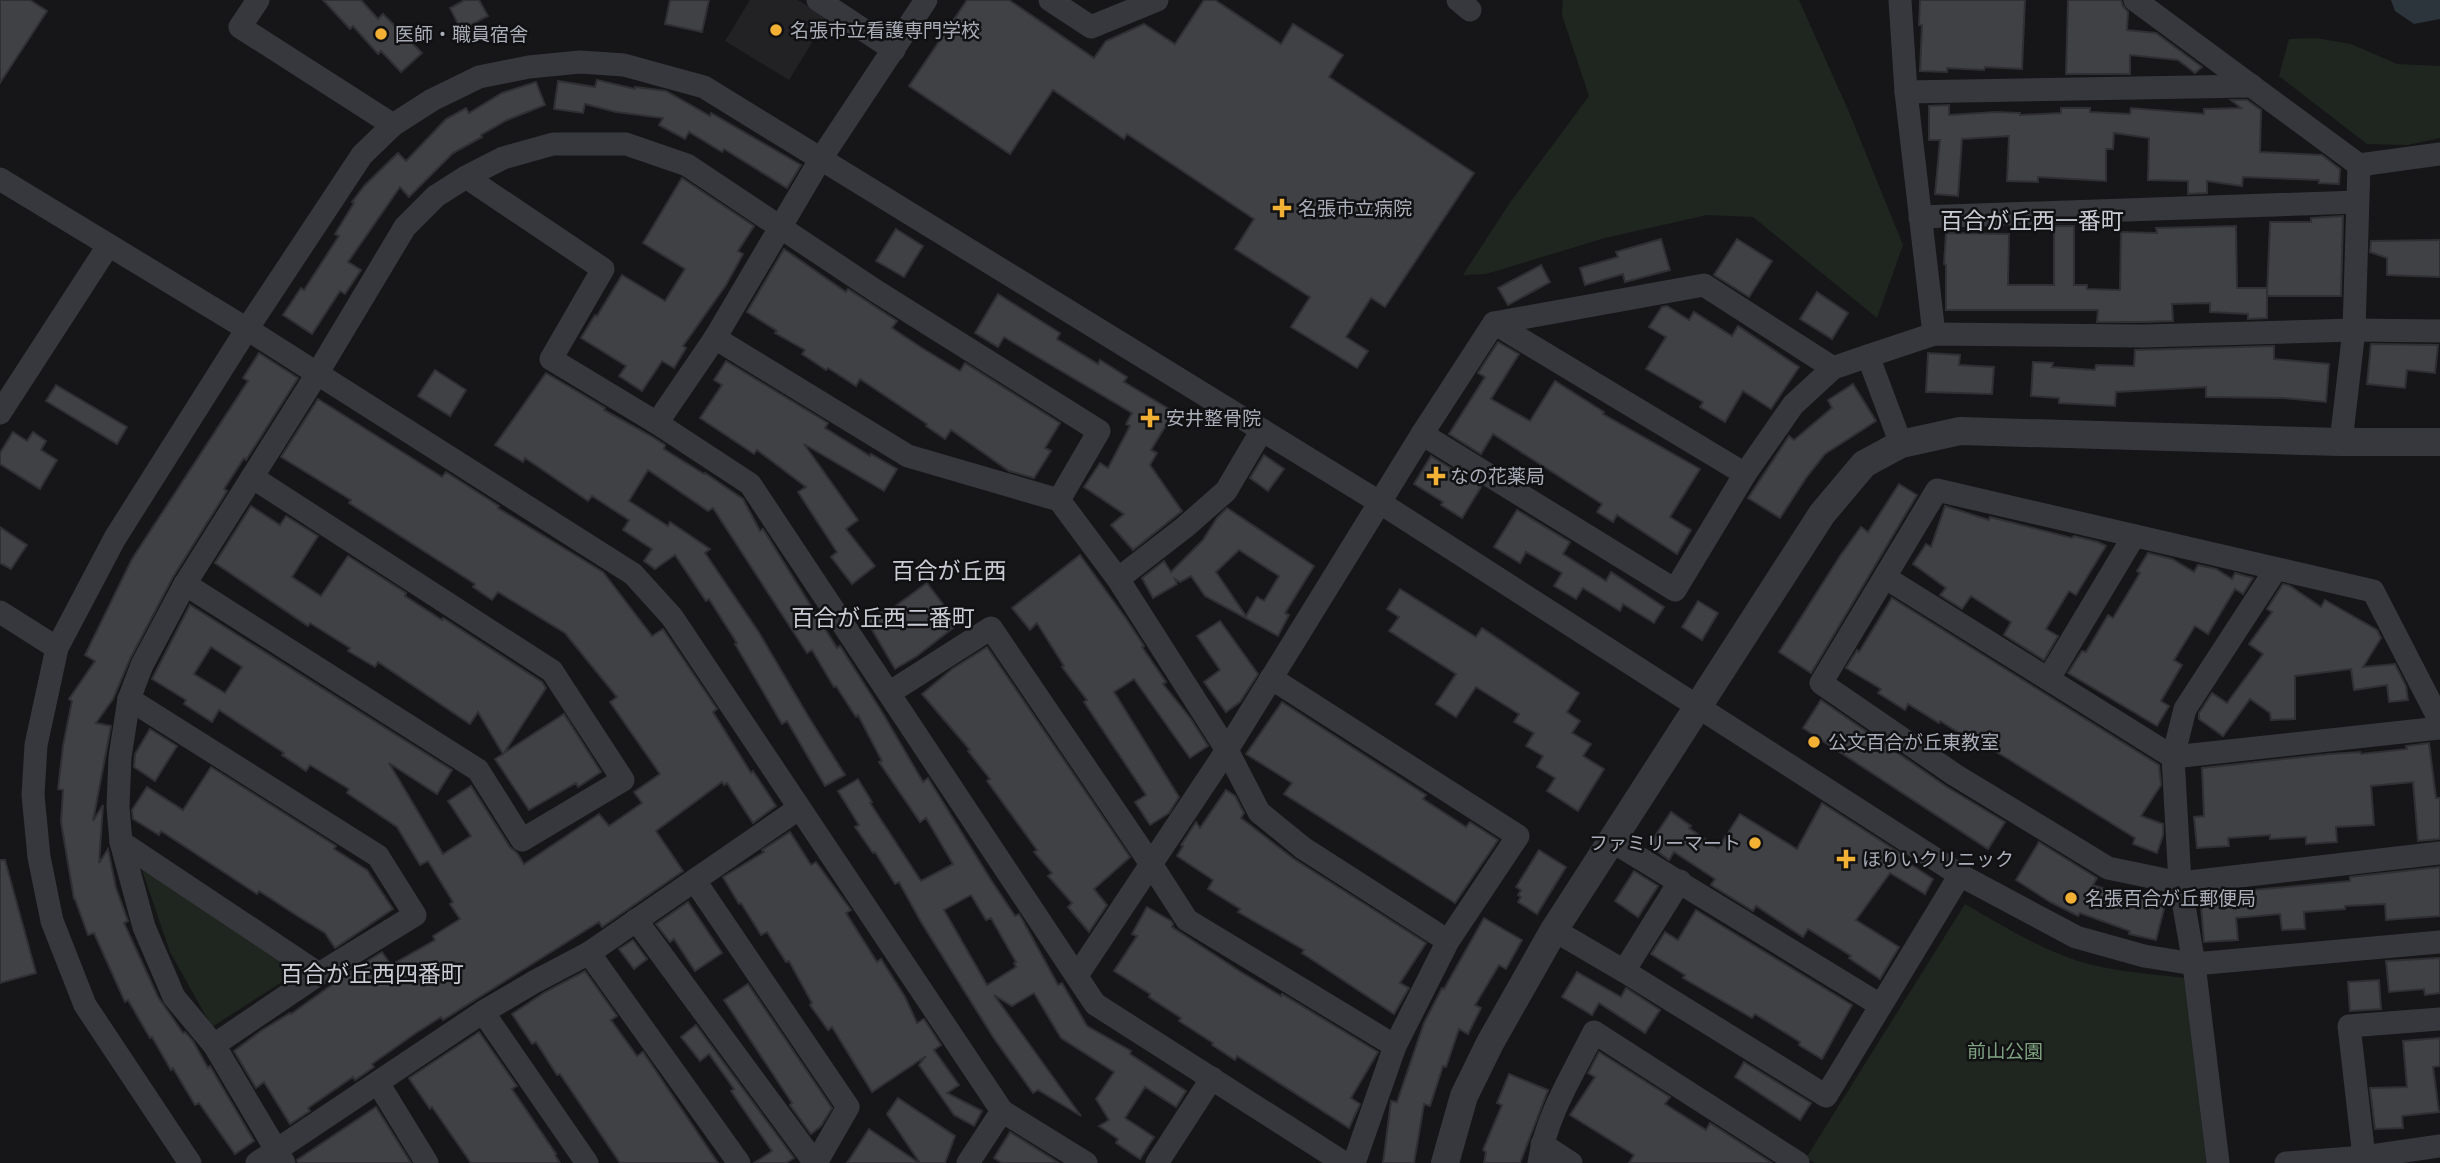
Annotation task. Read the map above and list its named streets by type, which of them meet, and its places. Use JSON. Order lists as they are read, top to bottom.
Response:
{
  "districts": [
    "百合が丘西一番町",
    "百合が丘西",
    "百合が丘西二番町",
    "百合が丘西四番町"
  ],
  "parks": ["前山公園"],
  "places": {
    "other": [
      "名張市立看護専門学校",
      "医師・職員宿舎",
      "公文百合が丘東教室",
      "ファミリーマート",
      "名張百合が丘郵便局"
    ],
    "health": [
      "名張市立病院",
      "安井整骨院",
      "なの花薬局",
      "ほりいクリニック"
    ]
  }
}
